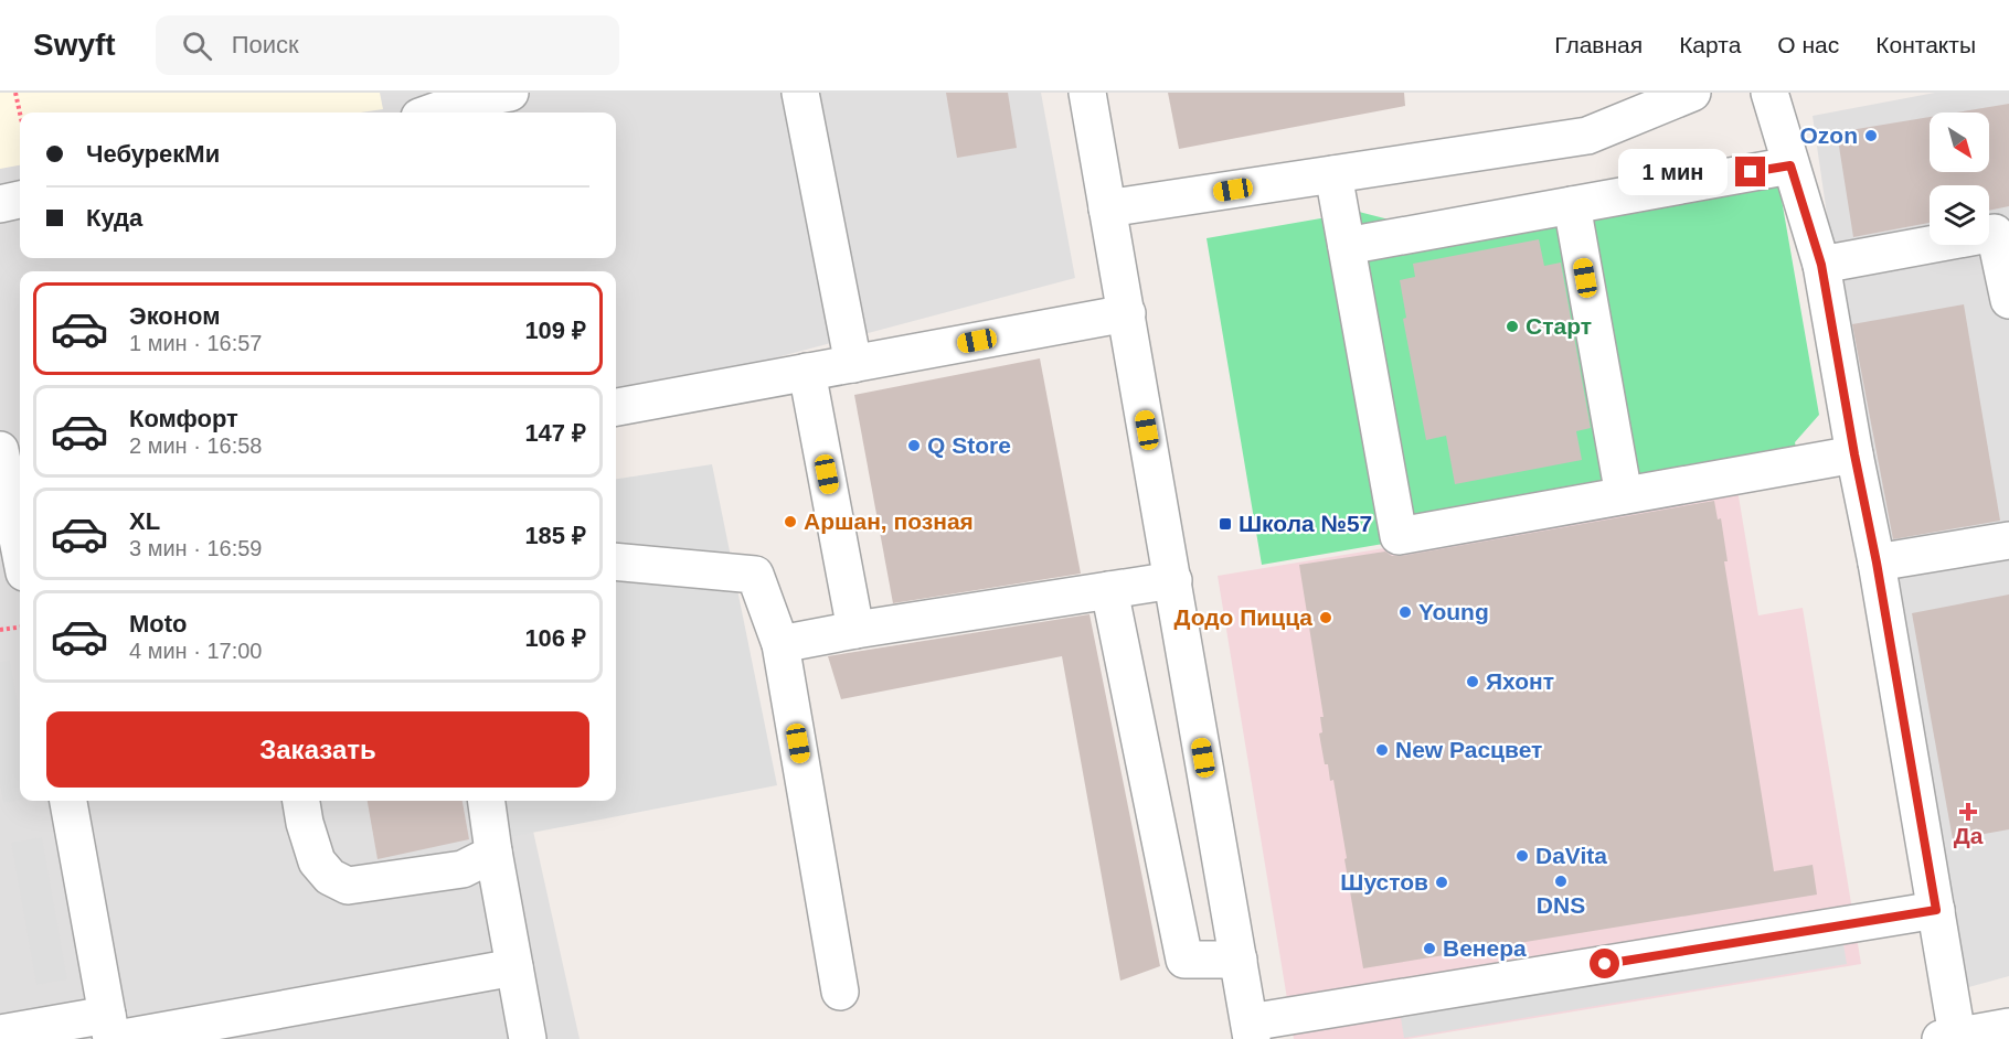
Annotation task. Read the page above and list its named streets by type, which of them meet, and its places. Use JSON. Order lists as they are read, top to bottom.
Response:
{
  "places": {
    "other": [
      "Ozon",
      "Старт",
      "Q Store",
      "Аршан, позная",
      "Young",
      "Додо Пицца",
      "Яхонт",
      "New Расцвет",
      "DaVita",
      "DNS",
      "Шустов",
      "Венера"
    ],
    "transit": ["Школа №57"],
    "health": ["Да"]
  },
  "north": "bottom right",
  "page": {
    "header": "Swyft",
    "search": "Поиск",
    "nav": [
      "Главная",
      "Карта",
      "О нас",
      "Контакты"
    ],
    "banner": ["ЧебурекМи", "Куда"],
    "bubble": "1 мин",
    "list": [
      {
        "name": "Эконом",
        "note": "1 мин · 16:57",
        "value": "109 ₽"
      },
      {
        "name": "Комфорт",
        "note": "2 мин · 16:58",
        "value": "147 ₽"
      },
      {
        "name": "XL",
        "note": "3 мин · 16:59",
        "value": "185 ₽"
      },
      {
        "name": "Moto",
        "note": "4 мин · 17:00",
        "value": "106 ₽"
      }
    ],
    "buttons": "Заказать"
  }
}
